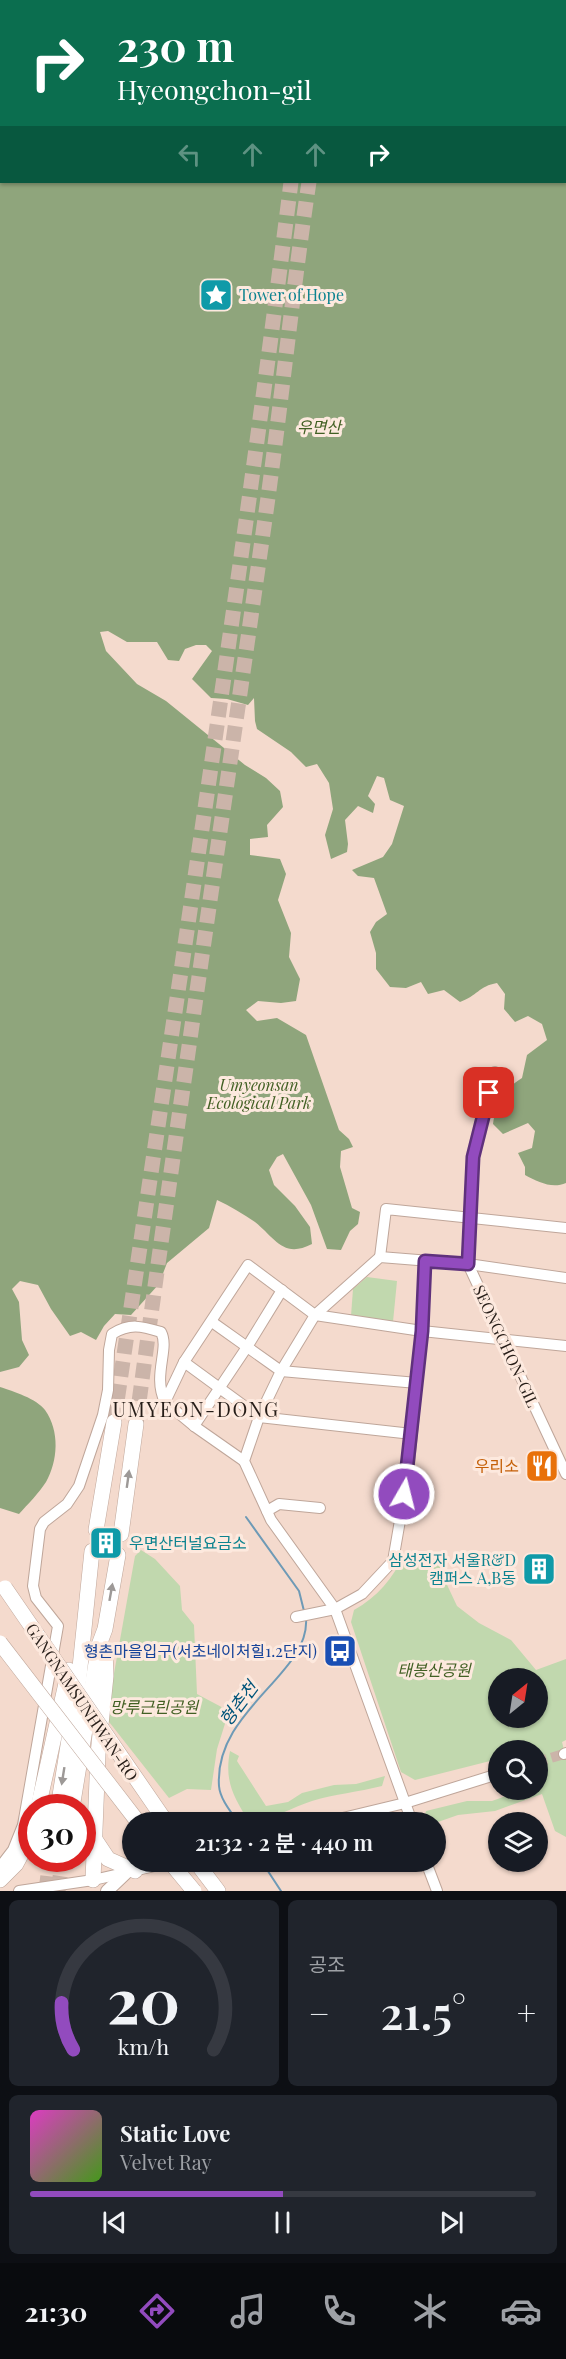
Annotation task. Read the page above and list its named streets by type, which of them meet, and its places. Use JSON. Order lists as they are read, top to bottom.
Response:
{
  "streets": {
    "highway": ["GANGNAMSUNHWAN-RO"],
    "street": ["SEONGCHON-GIL"]
  },
  "districts": ["UMYEON-DONG"],
  "water": ["형촌천"],
  "parks": [
    "우면산",
    "Umyeonsan Ecological Park",
    "태봉산공원",
    "망루근린공원"
  ],
  "places": {
    "place": ["Tower of Hope"],
    "restaurant": ["우리소"],
    "building": ["우면산터널요금소", "삼성전자 서울R&D 캠퍼스 A,B동"],
    "bus stop": ["형촌마을입구(서초네이처힐1.2단지)"]
  },
  "north": "top right",
  "page": {
    "turn": ["230 m", "Hyeongchon-gil"],
    "limit": "30",
    "trip": "21:32 · 2 분 · 440 m",
    "tile": "공조",
    "heat": ["−", "21.5°", "+"],
    "song": ["Static Love", "Velvet Ray"],
    "tabs": "21:30",
    "gauge": ["20", "km/h"]
  }
}
